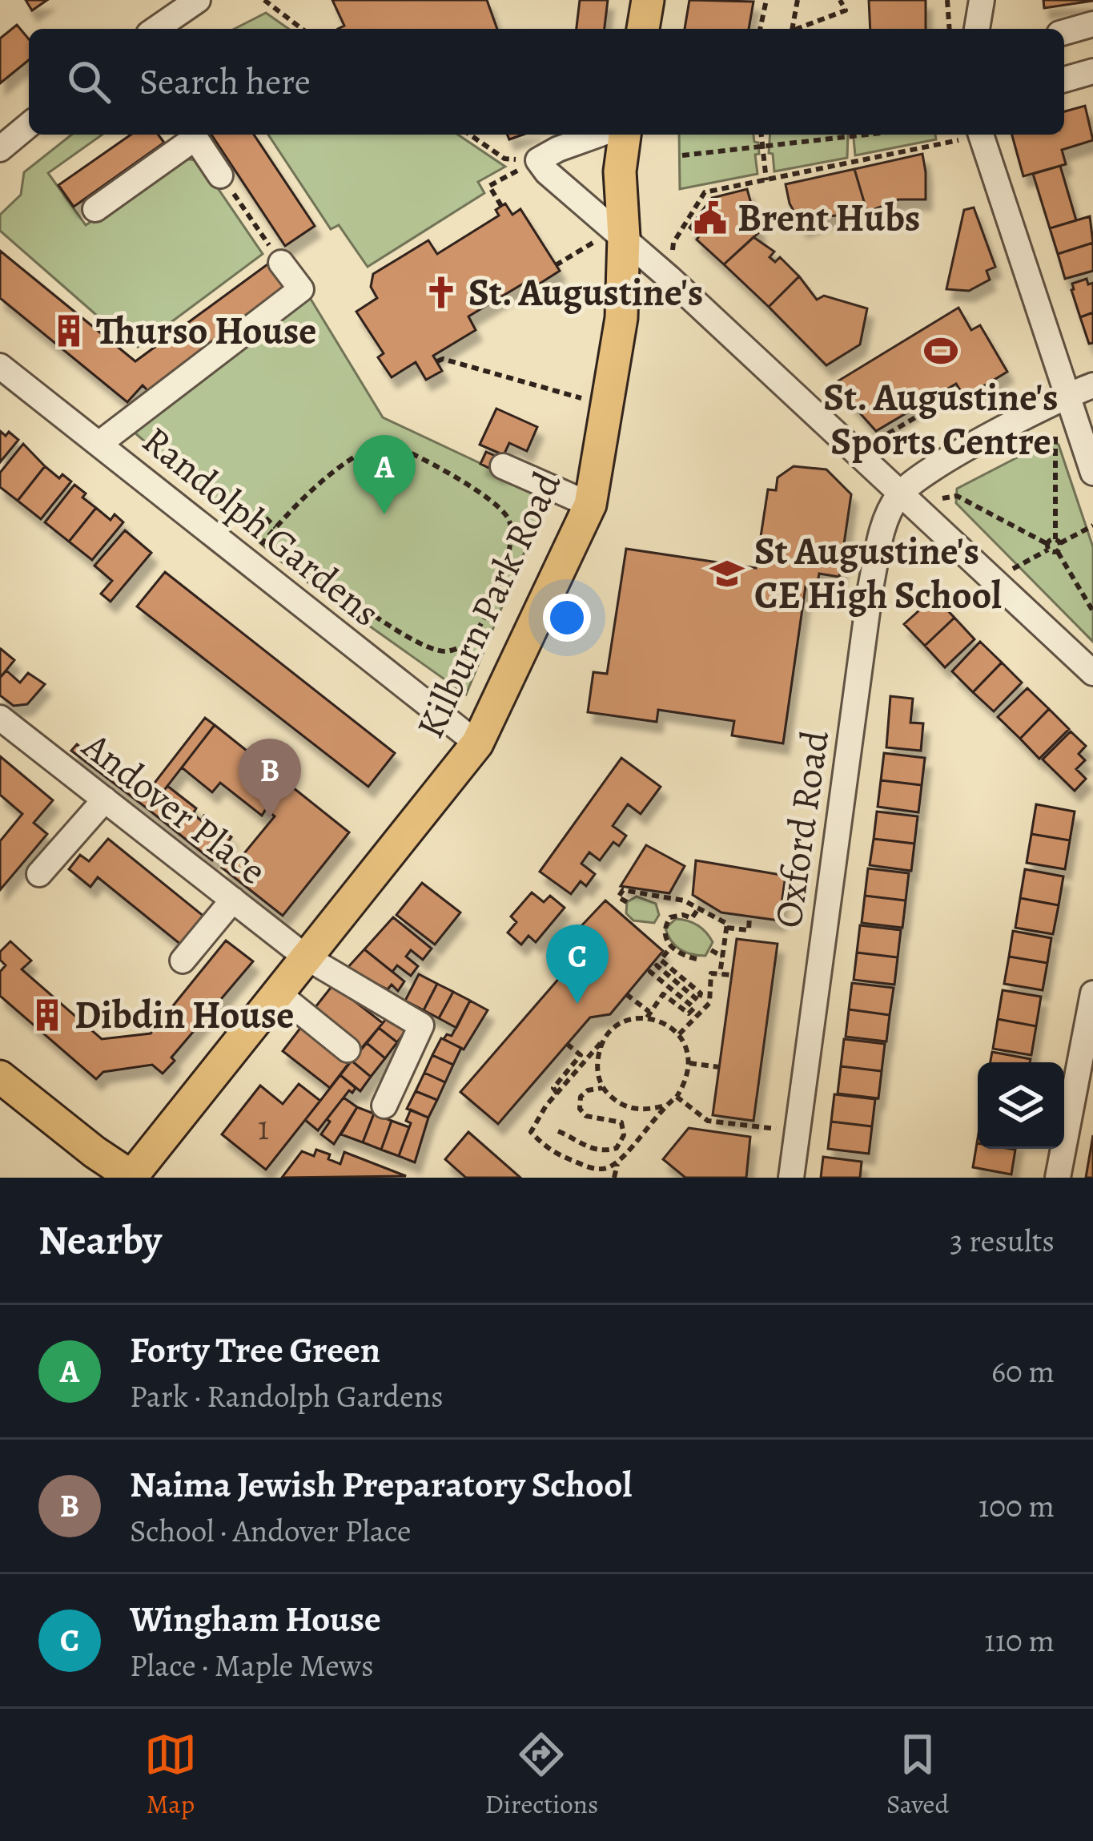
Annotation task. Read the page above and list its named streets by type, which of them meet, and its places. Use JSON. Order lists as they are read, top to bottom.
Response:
{
  "streets": {
    "main road": ["Kilburn Park Road"],
    "street": ["Randolph Gardens", "Andover Place", "Oxford Road"]
  },
  "crossings": [
    ["Randolph Gardens", "Kilburn Park Road"],
    ["Kilburn Park Road", "Andover Place"]
  ],
  "places": {
    "public building": ["Brent Hubs"],
    "church": ["St. Augustine's"],
    "building": ["Thurso House", "Dibdin House"],
    "sports": ["St. Augustine's Sports Centre"],
    "school or university": ["St Augustine's CE High School"]
  },
  "house_numbers": ["1"],
  "page": {
    "search": "Search here",
    "pins": ["A", "B", "C"],
    "heading": ["Nearby", "3 results"],
    "list": [
      {
        "mark": "A",
        "name": "Forty Tree Green",
        "note": "Park · Randolph Gardens",
        "value": "60 m"
      },
      {
        "mark": "B",
        "name": "Naima Jewish Preparatory School",
        "note": "School · Andover Place",
        "value": "100 m"
      },
      {
        "mark": "C",
        "name": "Wingham House",
        "note": "Place · Maple Mews",
        "value": "110 m"
      }
    ],
    "nav": ["Map", "Directions", "Saved"]
  }
}
